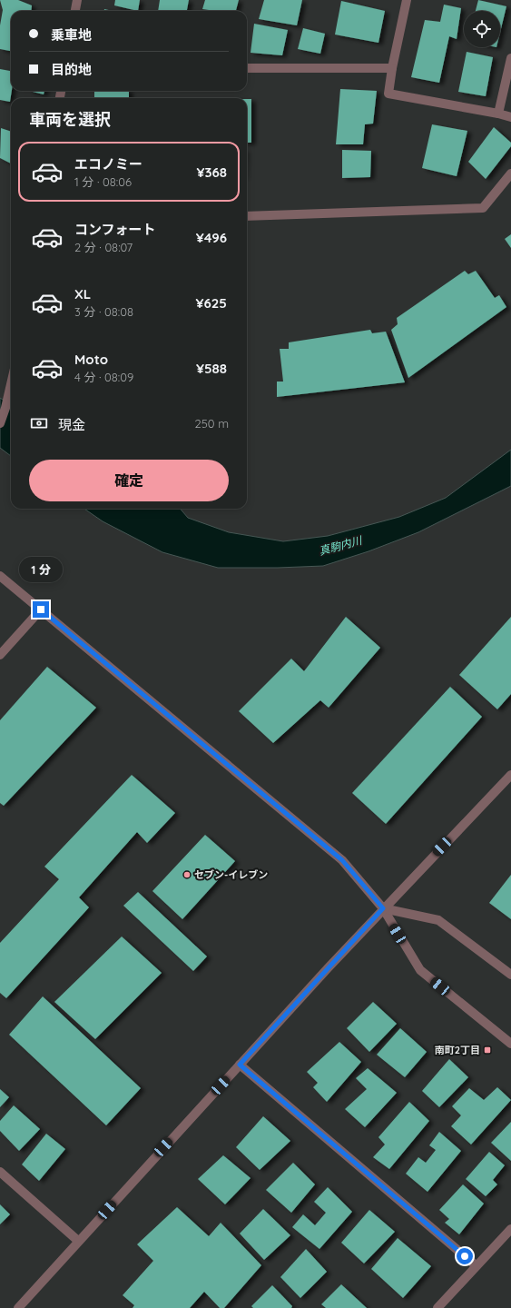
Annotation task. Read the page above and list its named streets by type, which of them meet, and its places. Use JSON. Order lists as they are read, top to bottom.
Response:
{
  "water": ["真駒内川"],
  "places": {
    "other": ["セブン-イレブン"],
    "transit": ["南町2丁目"]
  },
  "page": {
    "banner": ["乗車地", "目的地"],
    "heading": "車両を選択",
    "list": [
      {
        "name": "エコノミー",
        "note": "1 分 · 08:06",
        "value": "¥368"
      },
      {
        "name": "コンフォート",
        "note": "2 分 · 08:07",
        "value": "¥496"
      },
      {
        "name": "XL",
        "note": "3 分 · 08:08",
        "value": "¥625"
      },
      {
        "name": "Moto",
        "note": "4 分 · 08:09",
        "value": "¥588"
      }
    ],
    "pay": ["現金", "250 m"],
    "buttons": "確定",
    "bubble": "1 分"
  }
}
